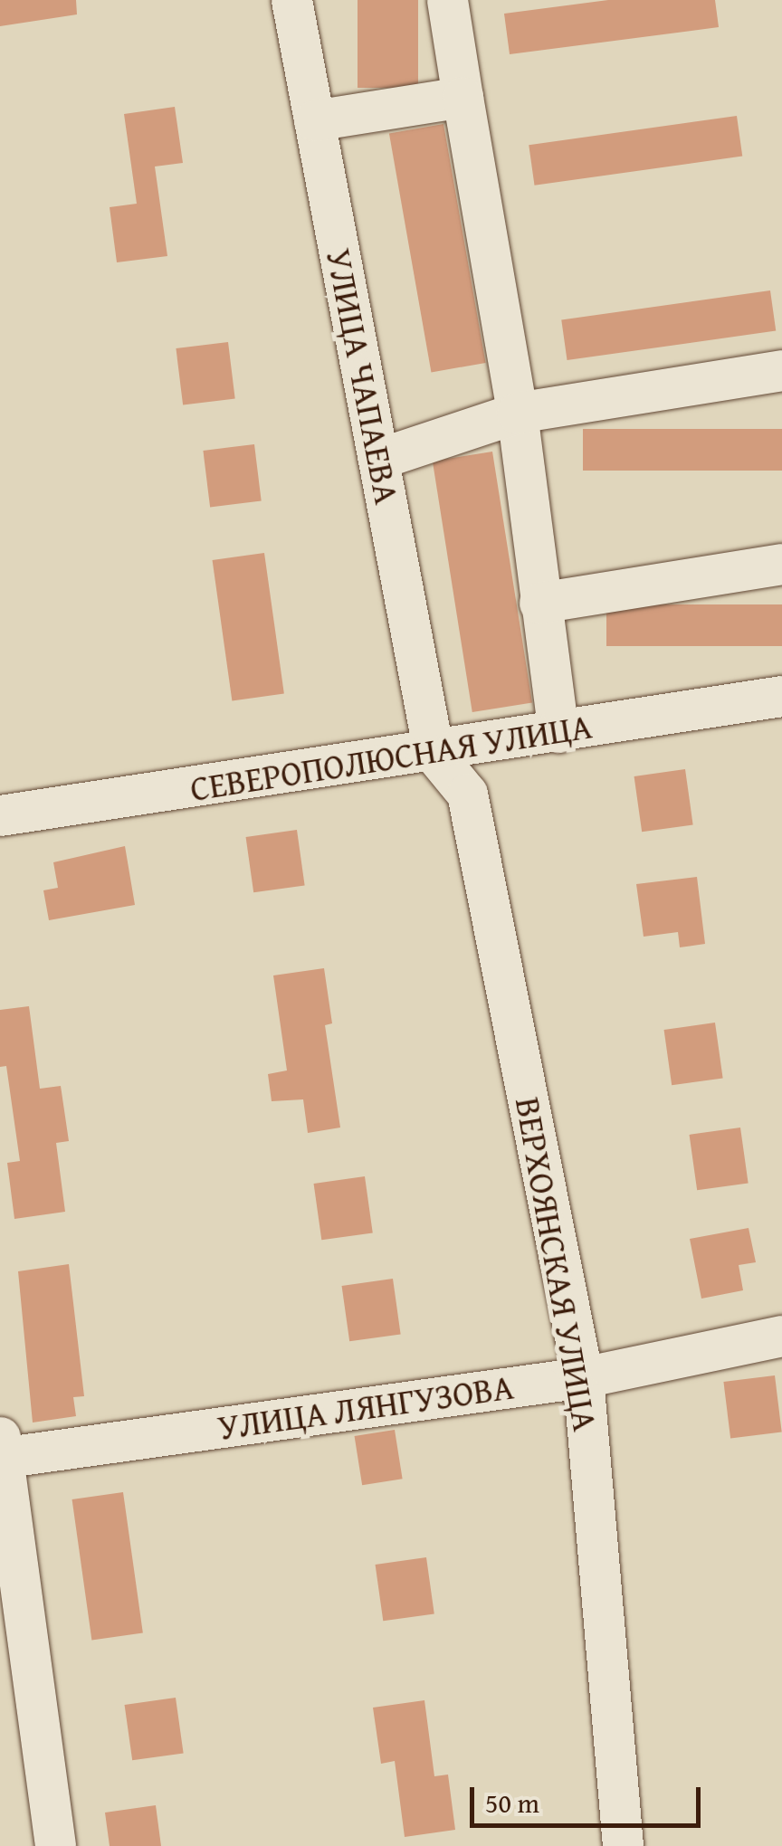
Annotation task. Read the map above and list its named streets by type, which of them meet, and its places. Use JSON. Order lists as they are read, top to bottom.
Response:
{
  "streets": {
    "street": [
      "УЛИЦА ЧАПАЕВА",
      "СЕВЕРОПОЛЮСНАЯ УЛИЦА",
      "ВЕРХОЯНСКАЯ УЛИЦА",
      "УЛИЦА ЛЯНГУЗОВА"
    ]
  },
  "crossings": [
    ["УЛИЦА ЧАПАЕВА", "СЕВЕРОПОЛЮСНАЯ УЛИЦА"],
    ["УЛИЦА ЧАПАЕВА", "ВЕРХОЯНСКАЯ УЛИЦА"],
    ["СЕВЕРОПОЛЮСНАЯ УЛИЦА", "ВЕРХОЯНСКАЯ УЛИЦА"],
    ["ВЕРХОЯНСКАЯ УЛИЦА", "УЛИЦА ЛЯНГУЗОВА"]
  ],
  "scale_bar": "50 m"
}
